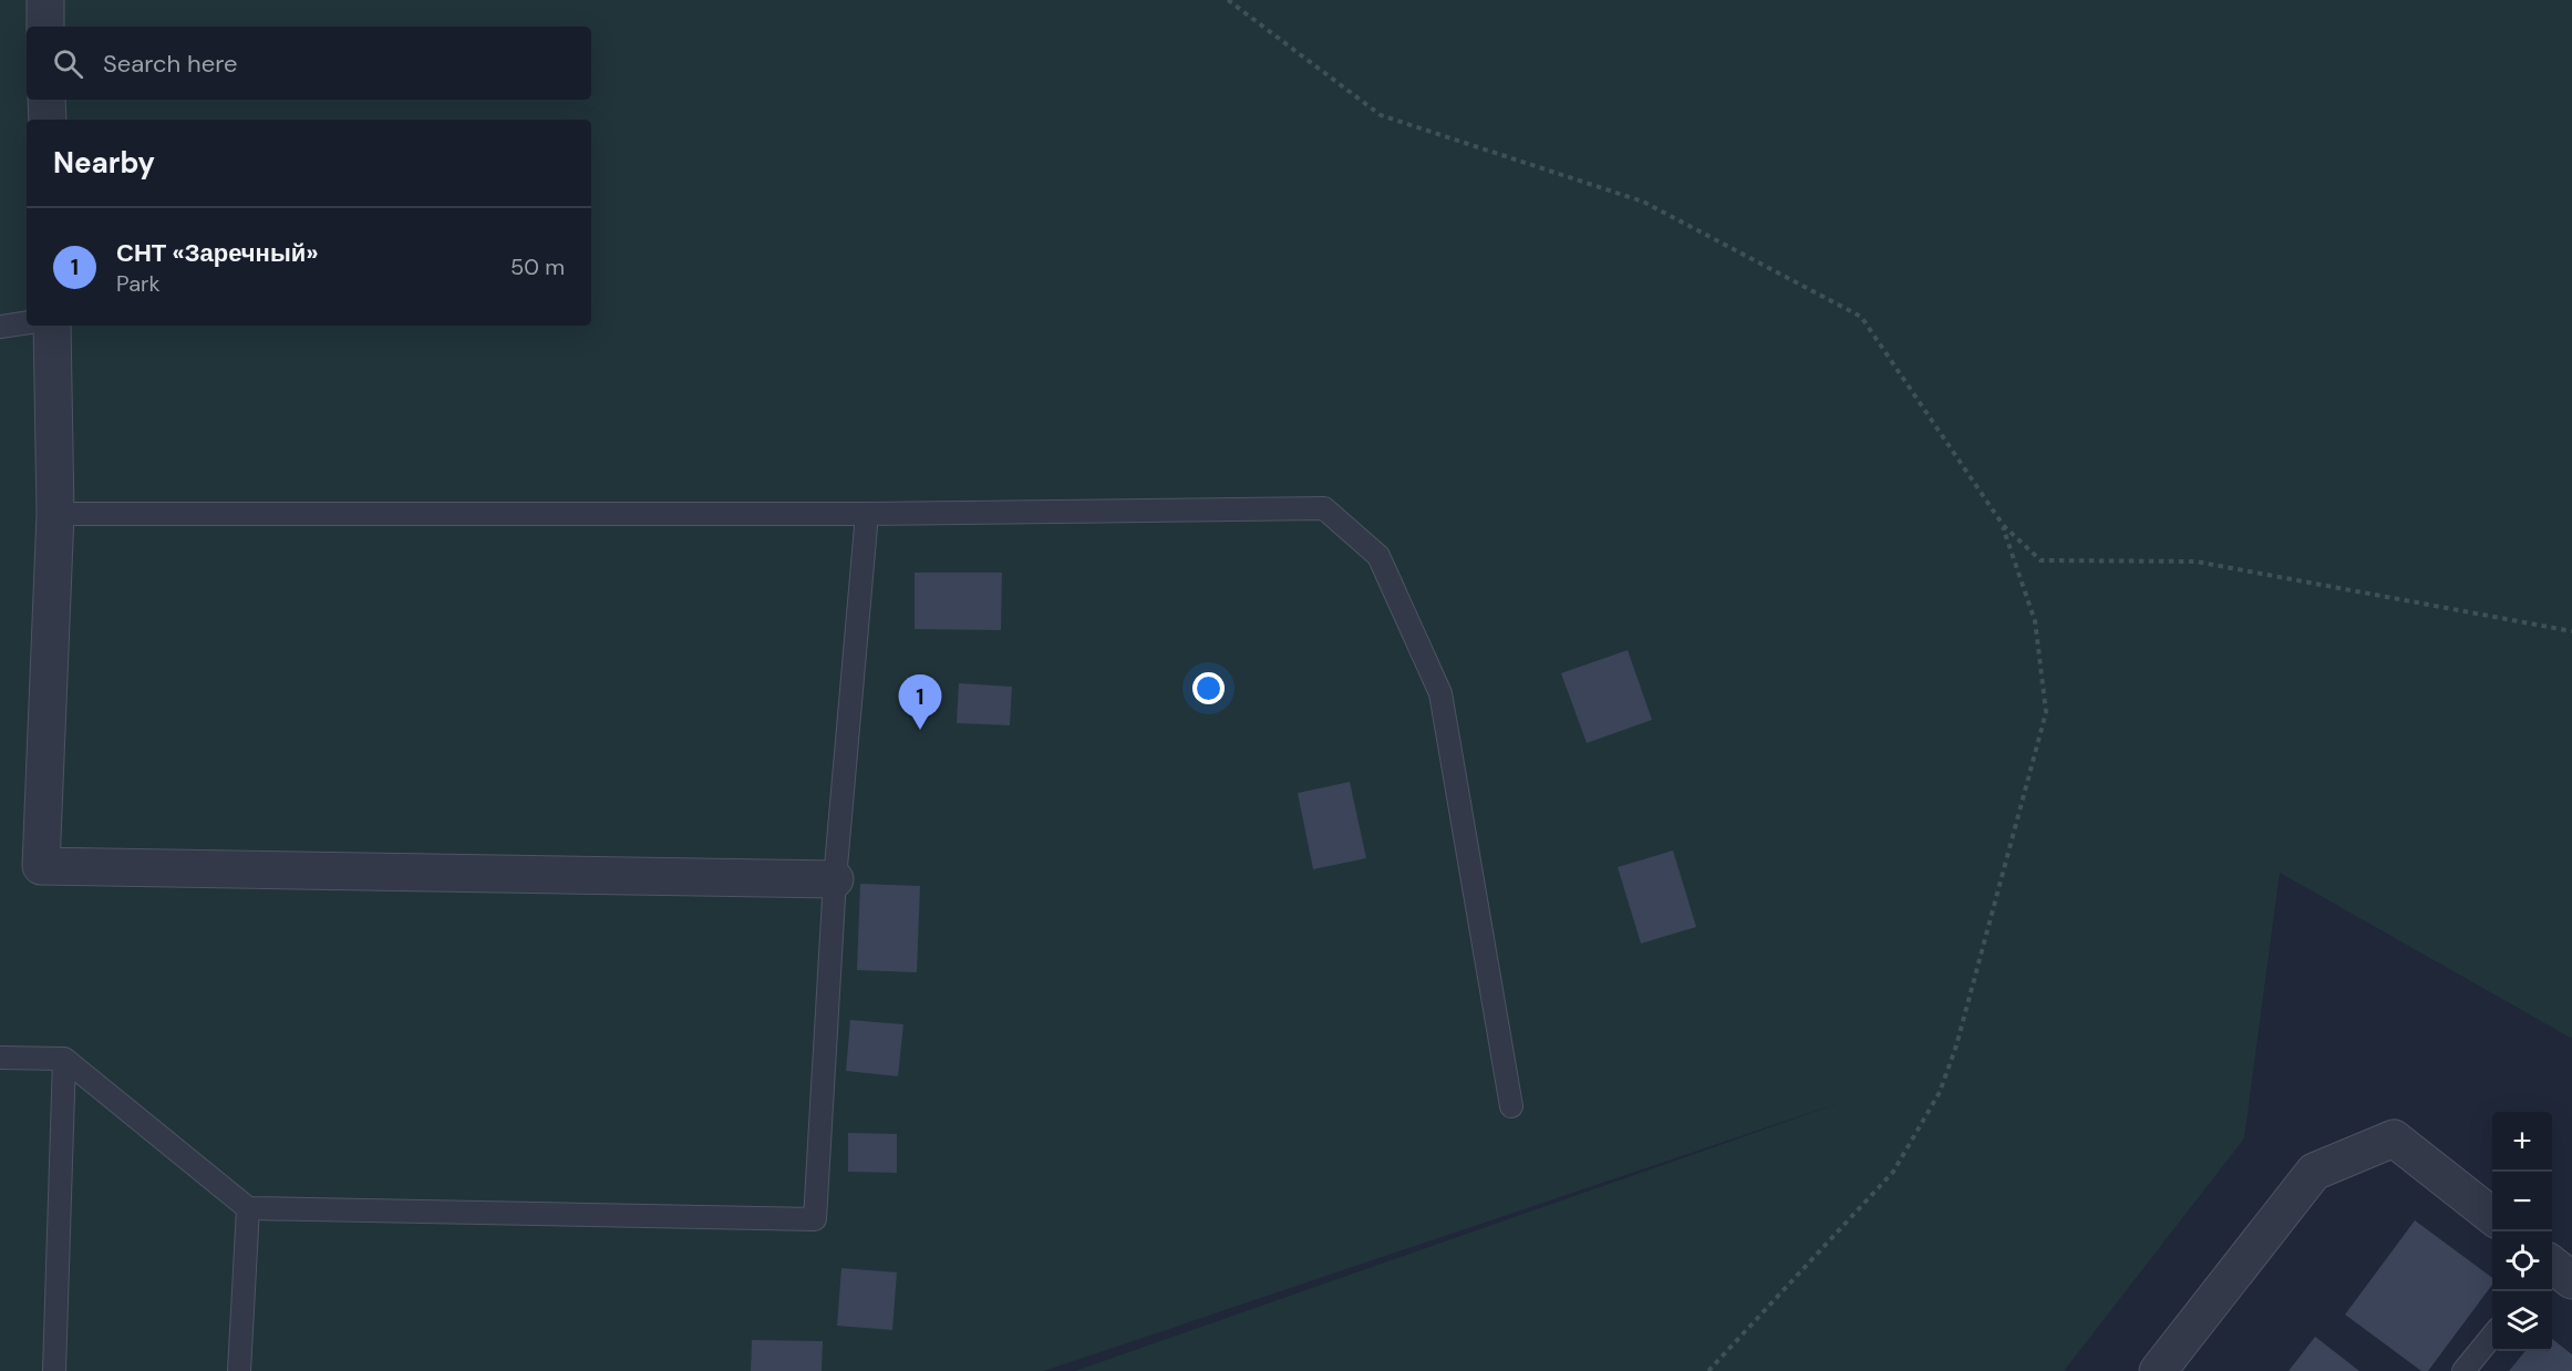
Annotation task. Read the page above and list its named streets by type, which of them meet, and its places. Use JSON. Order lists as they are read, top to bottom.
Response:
{
  "page": {
    "search": "Search here",
    "heading": "Nearby",
    "list": [
      {
        "mark": "1",
        "name": "СНТ «Заречный»",
        "note": "Park",
        "value": "50 m"
      }
    ],
    "pins": "1",
    "map_buttons": ["+", "−"]
  }
}
